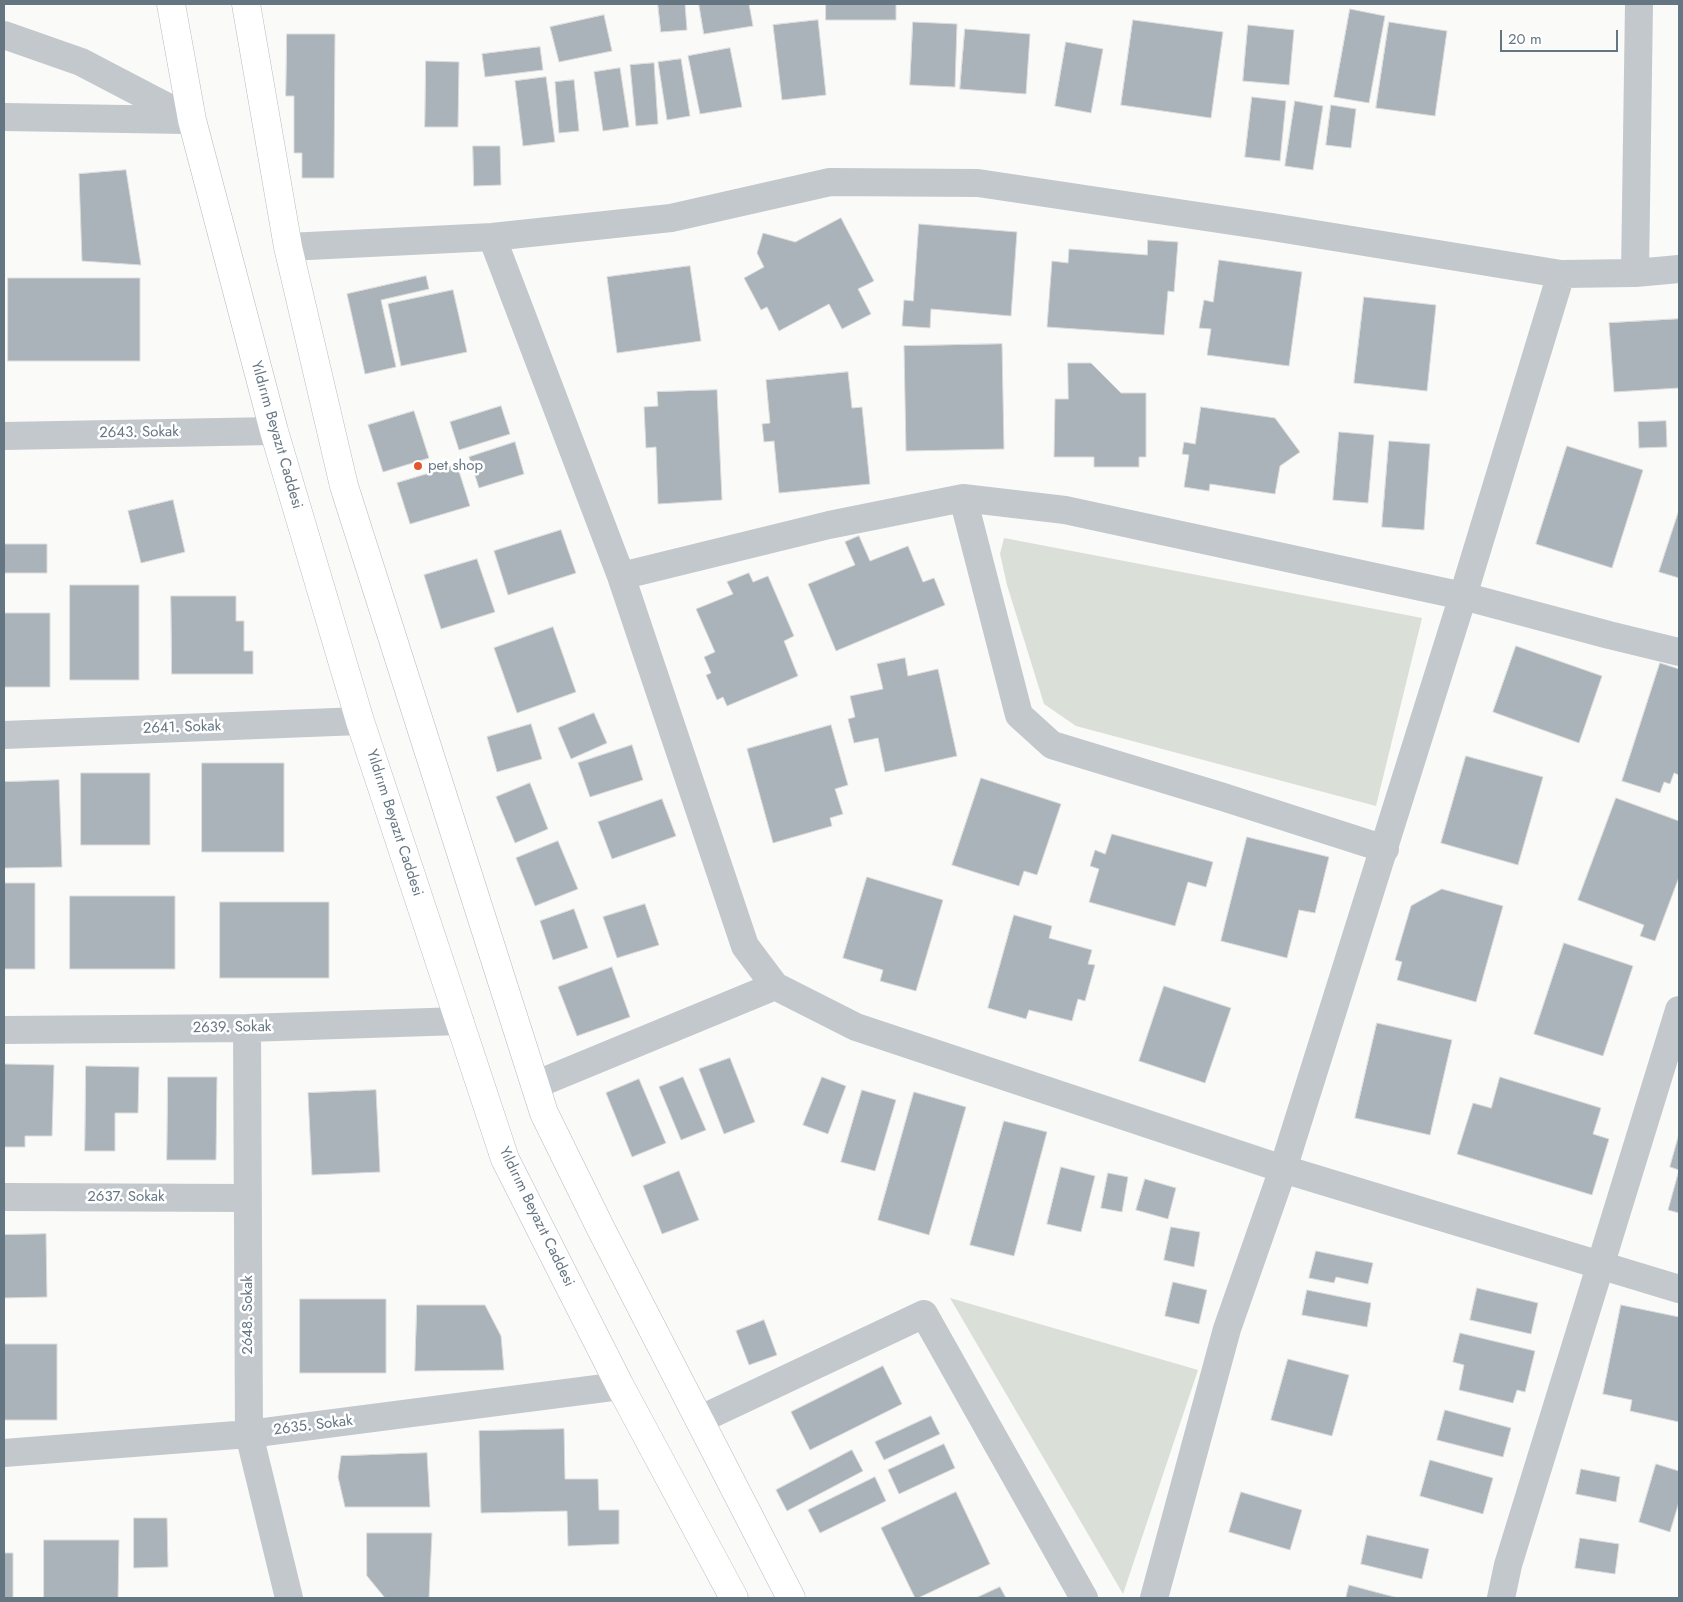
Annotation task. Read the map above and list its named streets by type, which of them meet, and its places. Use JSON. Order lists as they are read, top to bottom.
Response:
{
  "streets": {
    "main road": ["Yıldırım Beyazıt Caddesi"],
    "street": [
      "2643. Sokak",
      "2641. Sokak",
      "2639. Sokak",
      "2637. Sokak",
      "2648. Sokak",
      "2635. Sokak"
    ]
  },
  "crossings": [
    ["2643. Sokak", "Yıldırım Beyazıt Caddesi"],
    ["Yıldırım Beyazıt Caddesi", "2641. Sokak"],
    ["Yıldırım Beyazıt Caddesi", "2639. Sokak"],
    ["Yıldırım Beyazıt Caddesi", "2635. Sokak"],
    ["2639. Sokak", "2648. Sokak"],
    ["2637. Sokak", "2648. Sokak"],
    ["2648. Sokak", "2635. Sokak"]
  ],
  "places": ["pet shop"],
  "scale_bar": "20 m"
}
